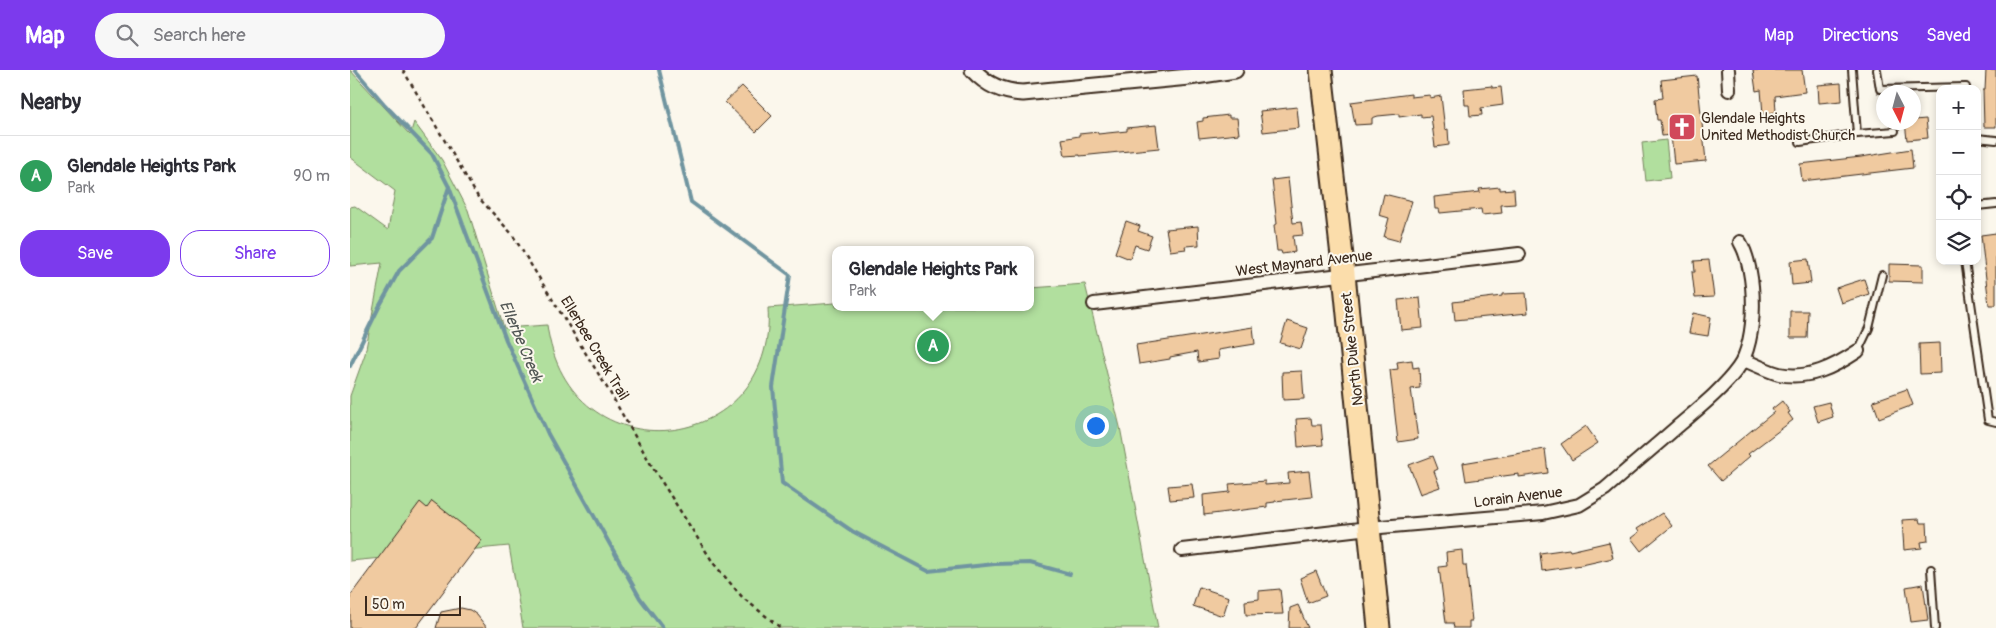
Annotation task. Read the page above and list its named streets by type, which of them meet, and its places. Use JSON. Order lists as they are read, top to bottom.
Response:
{
  "streets": {
    "highway": ["North Duke Street"],
    "street": ["West Maynard Avenue", "Lorain Avenue"],
    "path": ["Ellerbee Creek Trail"]
  },
  "crossings": [
    ["West Maynard Avenue", "North Duke Street"],
    ["North Duke Street", "Lorain Avenue"]
  ],
  "water": ["Ellerbe Creek"],
  "places": {
    "church": ["Glendale Heights United Methodist Church"]
  },
  "scale_bar": "50 m",
  "north": "bottom",
  "page": {
    "header": "Map",
    "search": "Search here",
    "nav": ["Map", "Directions", "Saved"],
    "heading": "Nearby",
    "map_buttons": ["+", "−"],
    "list": [
      {
        "mark": "A",
        "name": "Glendale Heights Park",
        "note": "Park",
        "value": "90 m"
      }
    ],
    "buttons": ["Save", "Share"],
    "popup": ["Glendale Heights Park", "Park"],
    "pins": "A",
    "scale": "50 m"
  }
}
